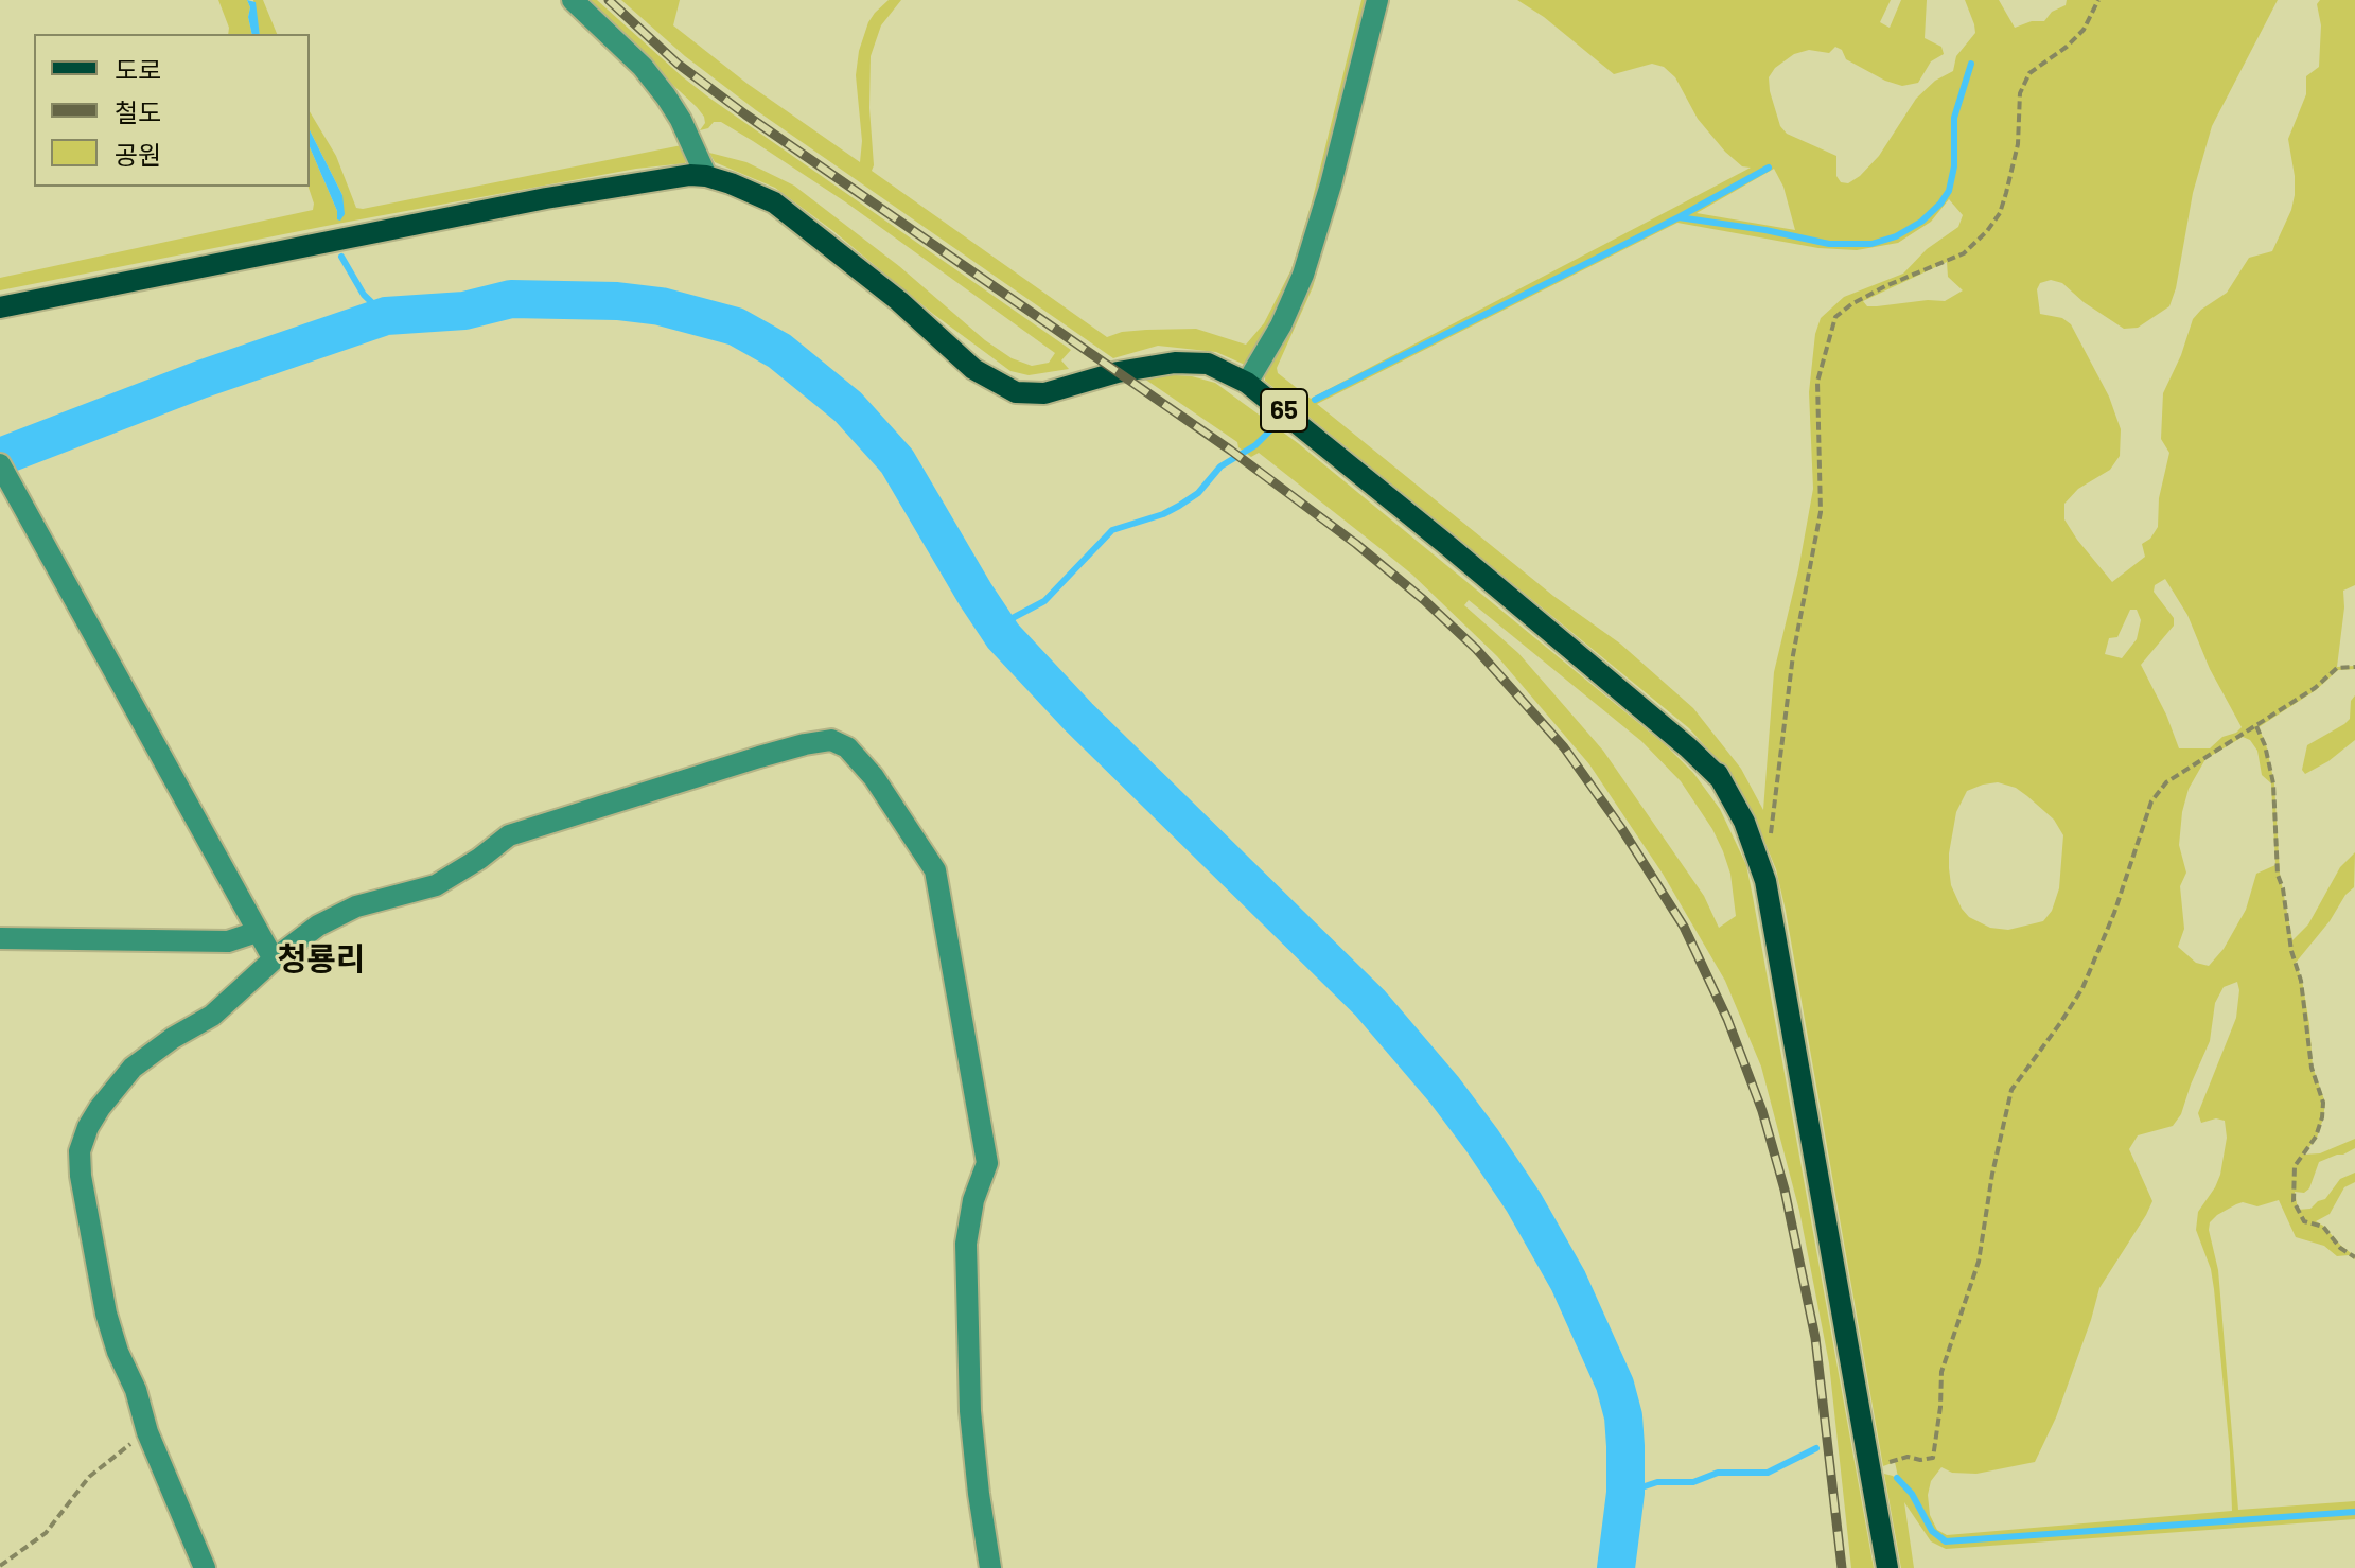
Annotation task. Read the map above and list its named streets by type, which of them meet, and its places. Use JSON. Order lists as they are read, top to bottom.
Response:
{
  "streets": {
    "main road": ["65"]
  },
  "districts": ["청룡리"],
  "legend": ["도로", "철도", "공원"]
}
